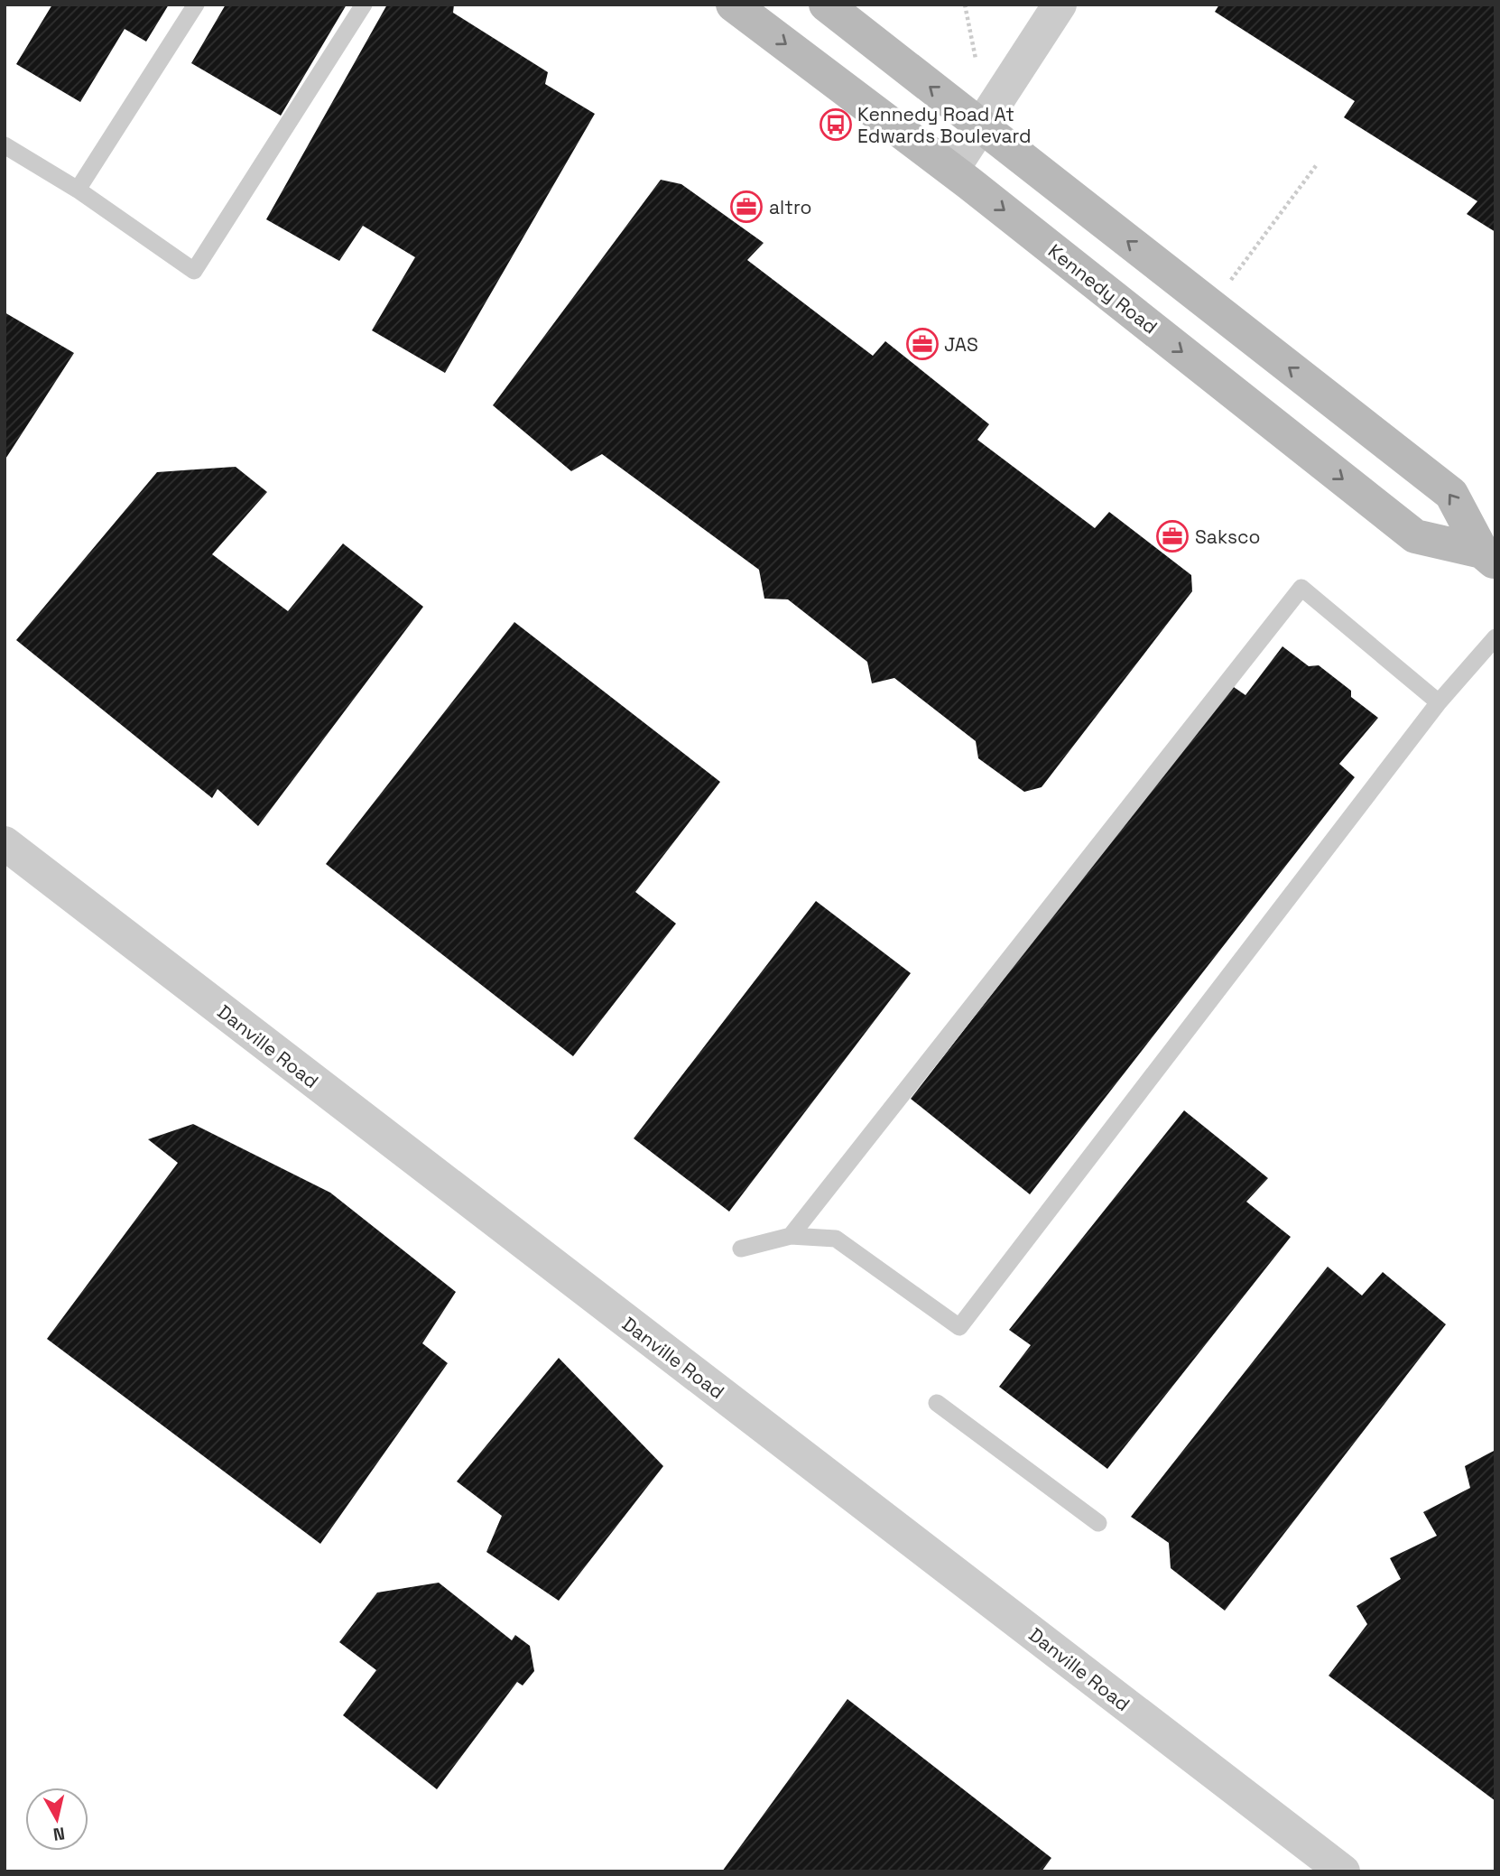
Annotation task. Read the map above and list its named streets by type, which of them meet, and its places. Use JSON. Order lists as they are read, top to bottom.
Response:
{
  "streets": {
    "main road": ["Kennedy Road"],
    "street": ["Danville Road"]
  },
  "places": {
    "bus stop": ["Kennedy Road At Edwards Boulevard"],
    "office": ["altro", "JAS", "Saksco"]
  },
  "north": "bottom"
}
